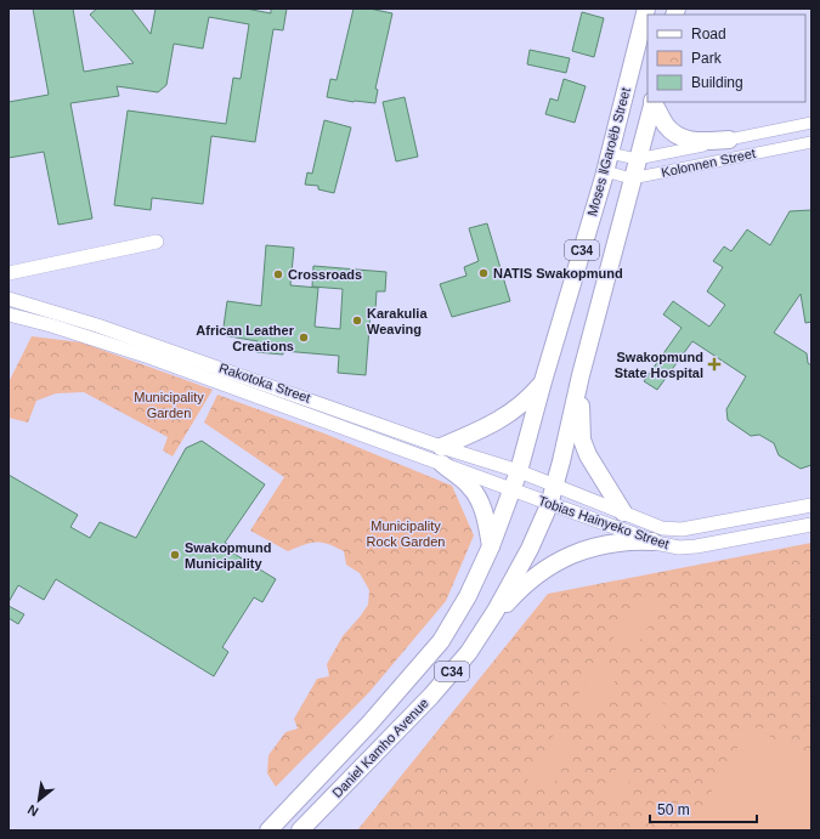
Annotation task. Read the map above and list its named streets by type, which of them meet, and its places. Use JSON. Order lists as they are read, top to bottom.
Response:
{
  "streets": {
    "main road": ["Moses ǁGaroëb Street", "C34", "Daniel Kamho Avenue"],
    "street": ["Kolonnen Street", "Rakotoka Street", "Tobias Hainyeko Street"]
  },
  "crossings": [
    ["Moses ǁGaroëb Street", "Kolonnen Street"],
    ["Moses ǁGaroëb Street", "Rakotoka Street"],
    ["Moses ǁGaroëb Street", "Tobias Hainyeko Street"],
    ["Moses ǁGaroëb Street", "Daniel Kamho Avenue"],
    ["Kolonnen Street", "C34"],
    ["C34", "Tobias Hainyeko Street"],
    ["C34", "Daniel Kamho Avenue"],
    ["Rakotoka Street", "Tobias Hainyeko Street"],
    ["Rakotoka Street", "Daniel Kamho Avenue"],
    ["Tobias Hainyeko Street", "Daniel Kamho Avenue"]
  ],
  "parks": ["Municipality Garden", "Municipality Rock Garden"],
  "places": {
    "other": [
      "NATIS Swakopmund",
      "Crossroads",
      "Karakulia Weaving",
      "African Leather Creations",
      "Swakopmund Municipality"
    ],
    "health": ["Swakopmund State Hospital"]
  },
  "legend": ["Road", "Park", "Building"],
  "scale_bar": "50 m",
  "north": "bottom left"
}
